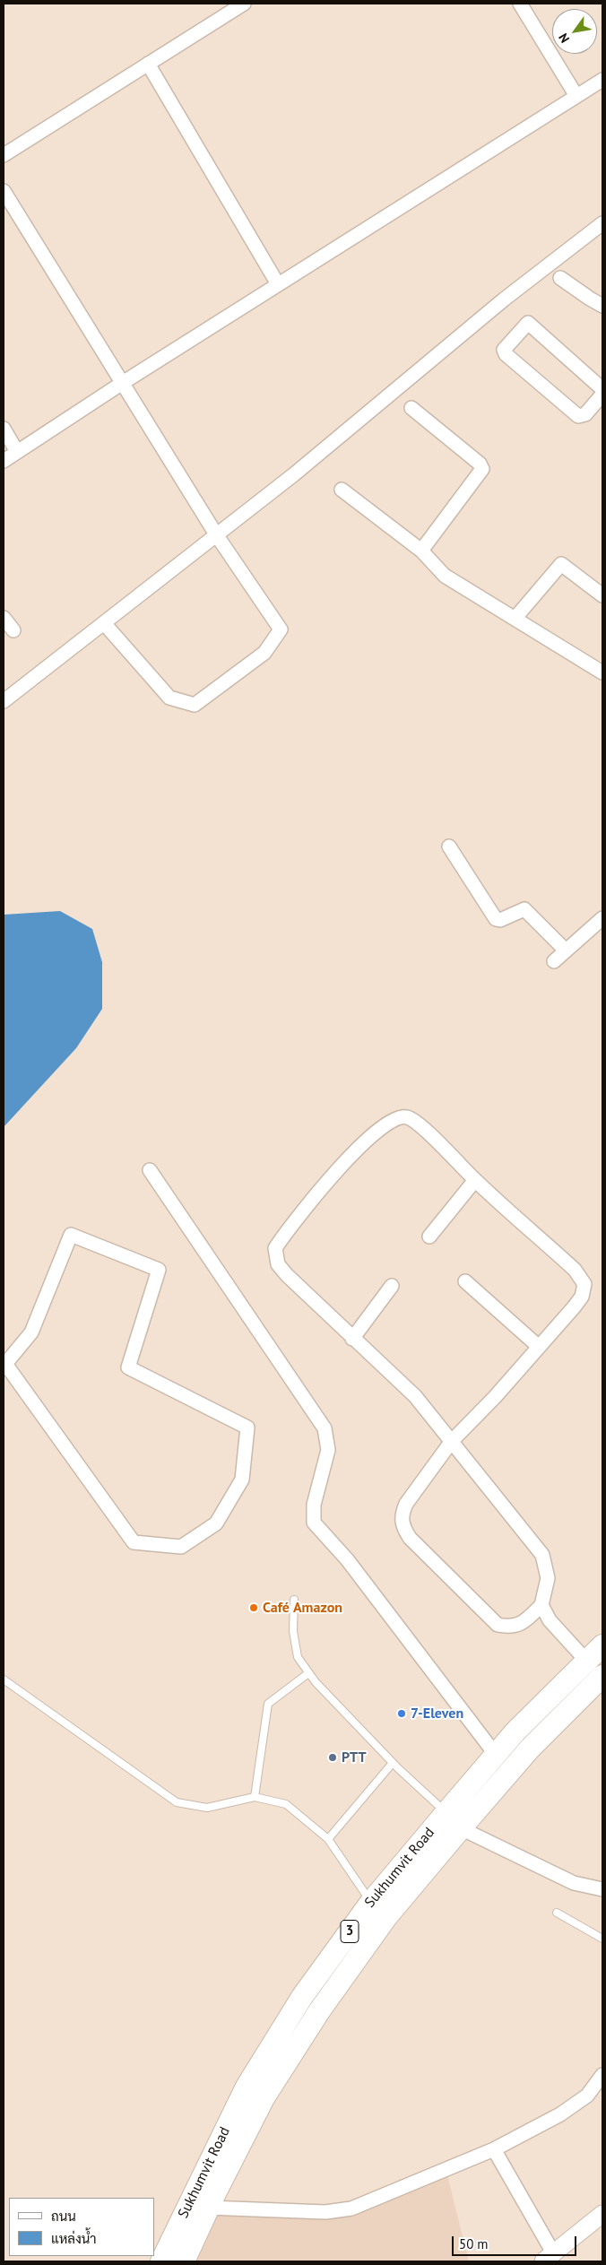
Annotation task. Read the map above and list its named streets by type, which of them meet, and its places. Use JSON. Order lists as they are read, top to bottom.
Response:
{
  "streets": {
    "main road": ["Sukhumvit Road", "3"]
  },
  "places": ["Café Amazon", "7-Eleven", "PTT"],
  "legend": ["ถนน", "แหล่งน้ำ"],
  "scale_bar": "50 m",
  "north": "bottom left"
}
